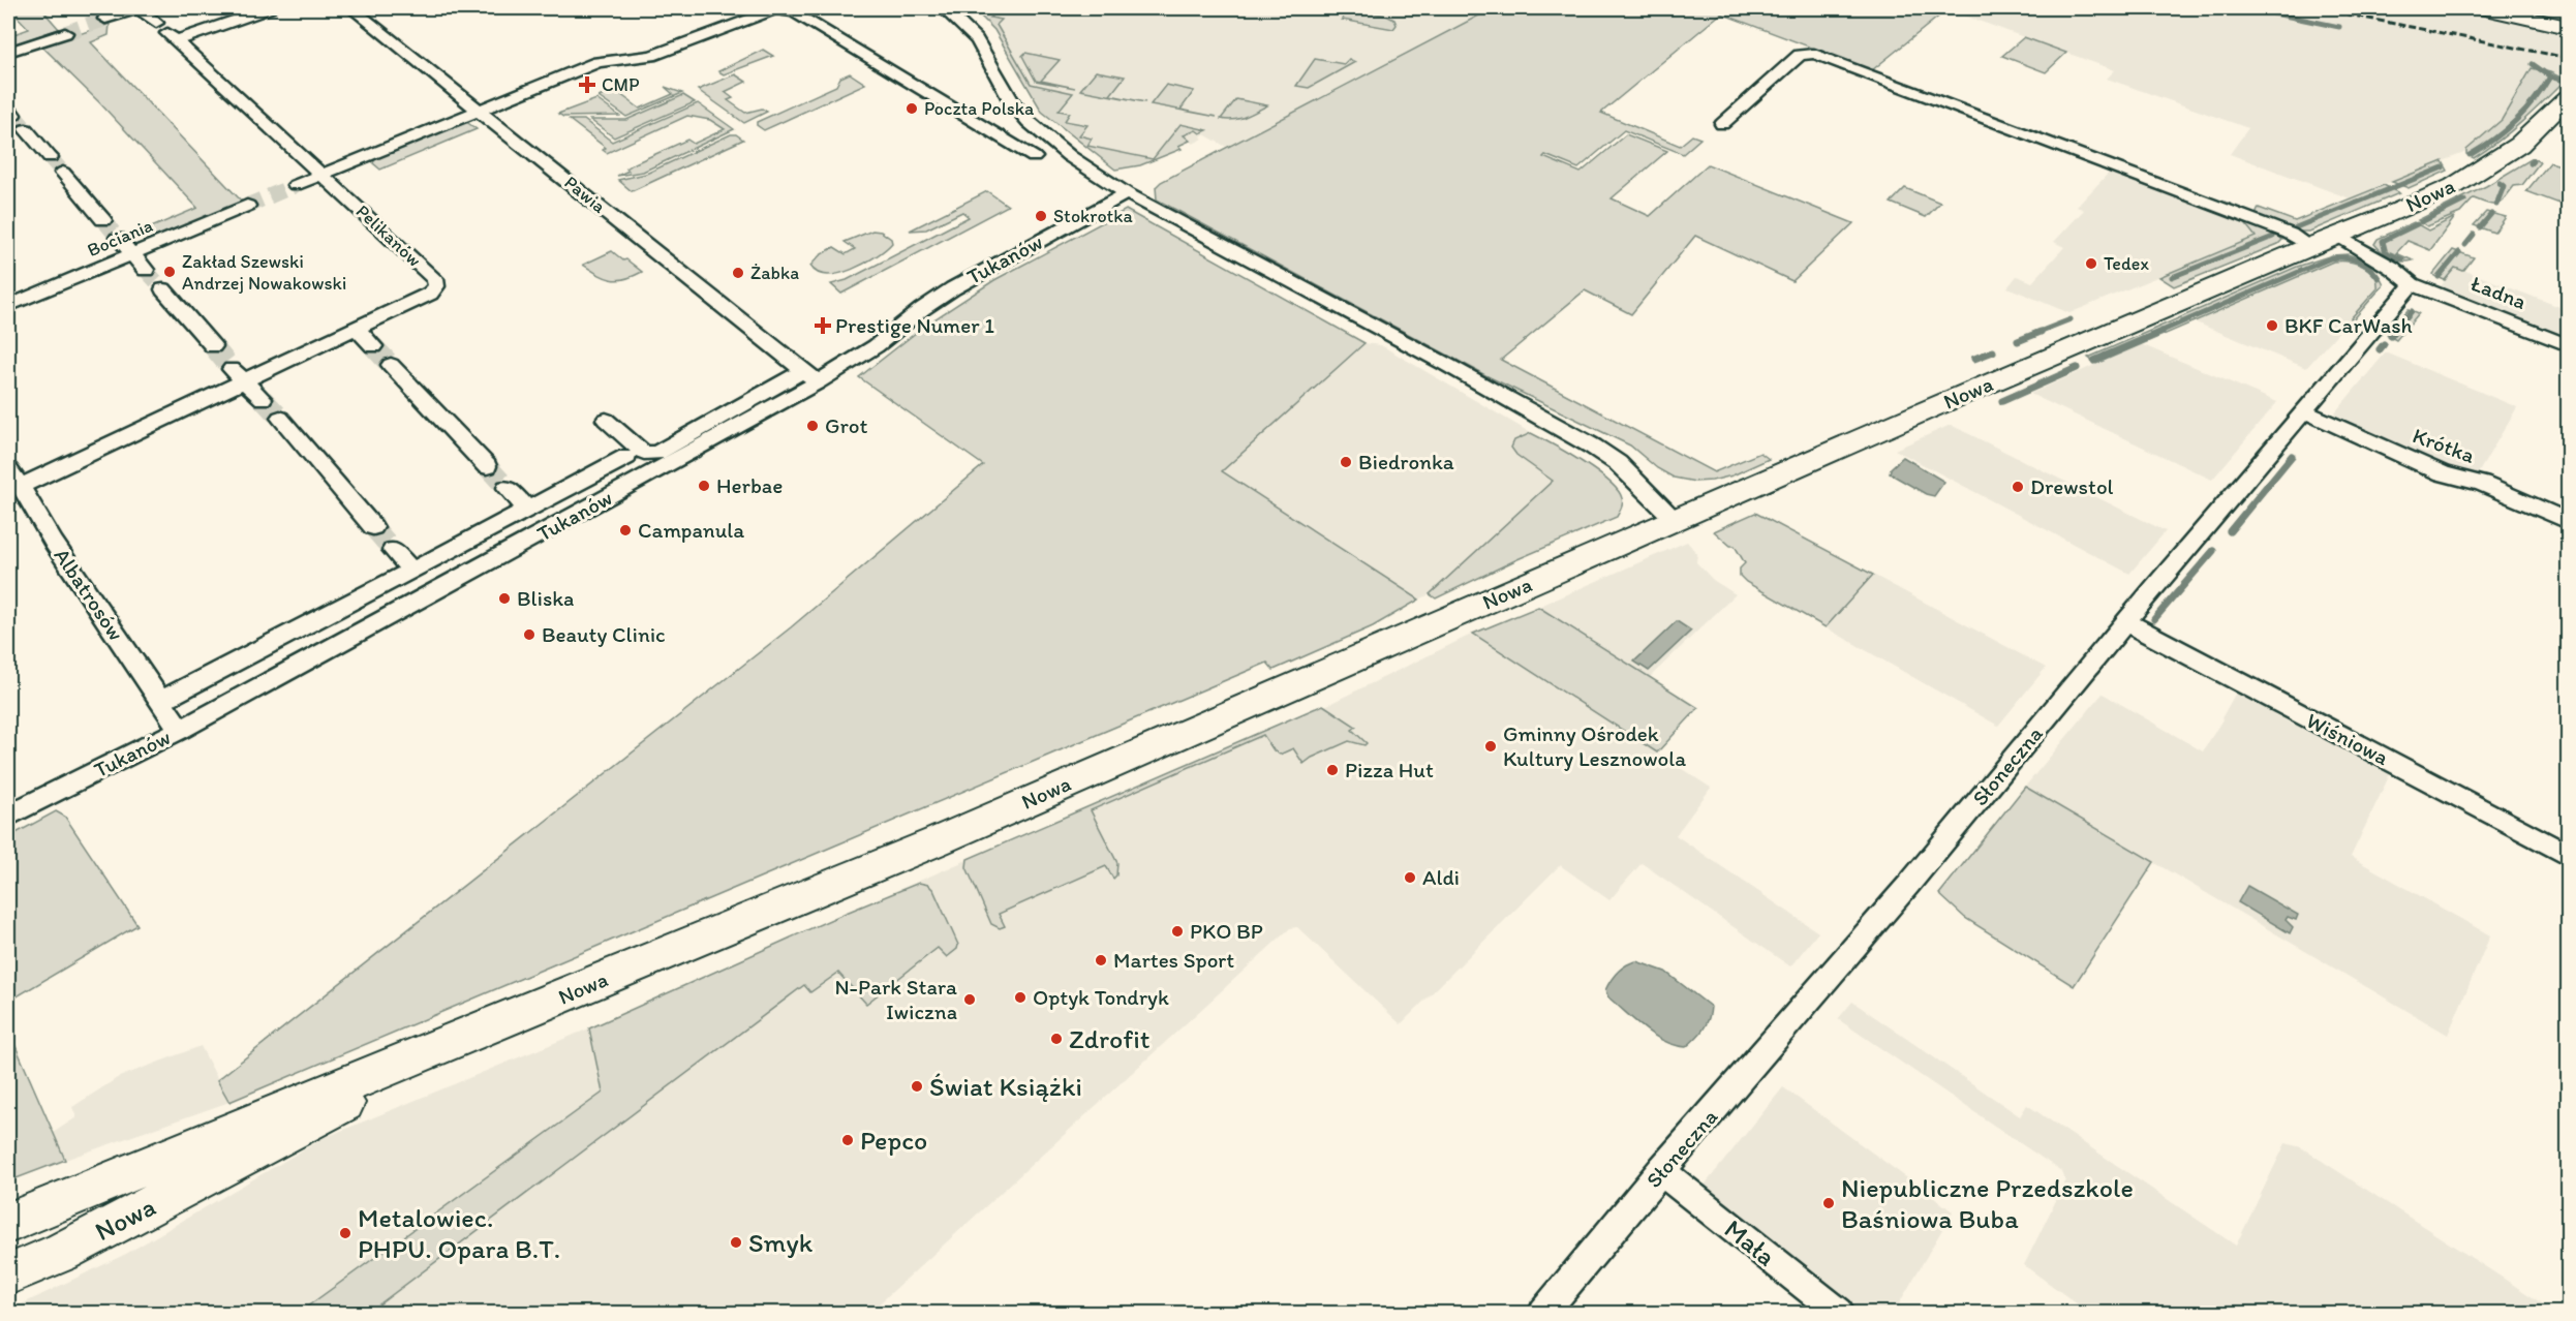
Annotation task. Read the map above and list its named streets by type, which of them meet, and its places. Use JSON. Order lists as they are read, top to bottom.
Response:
{
  "streets": {
    "main road": ["Nowa"],
    "street": [
      "Pawia",
      "Pelikanów",
      "Bociania",
      "Tukanów",
      "Ładna",
      "Krótka",
      "Albatrosów",
      "Wiśniowa",
      "Słoneczna",
      "Mała"
    ]
  },
  "crossings": [
    ["Pawia", "Tukanów"],
    ["Pelikanów", "Albatrosów"],
    ["Tukanów", "Albatrosów"],
    ["Ładna", "Słoneczna"],
    ["Krótka", "Słoneczna"],
    ["Wiśniowa", "Słoneczna"],
    ["Słoneczna", "Mała"]
  ],
  "places": {
    "health": ["CMP", "Prestige Numer 1"],
    "other": [
      "Poczta Polska",
      "Stokrotka",
      "Tedex",
      "Zakład Szewski Andrzej Nowakowski",
      "Żabka",
      "BKF CarWash",
      "Grot",
      "Biedronka",
      "Herbae",
      "Drewstol",
      "Campanula",
      "Bliska",
      "Beauty Clinic",
      "Gminny Ośrodek Kultury Lesznowola",
      "Pizza Hut",
      "Aldi",
      "PKO BP",
      "Martes Sport",
      "Optyk Tondryk",
      "N-Park Stara Iwiczna",
      "Zdrofit",
      "Świat Książki",
      "Pepco",
      "Niepubliczne Przedszkole Baśniowa Buba",
      "Metalowiec. PHPU. Opara B.T.",
      "Smyk"
    ]
  }
}
